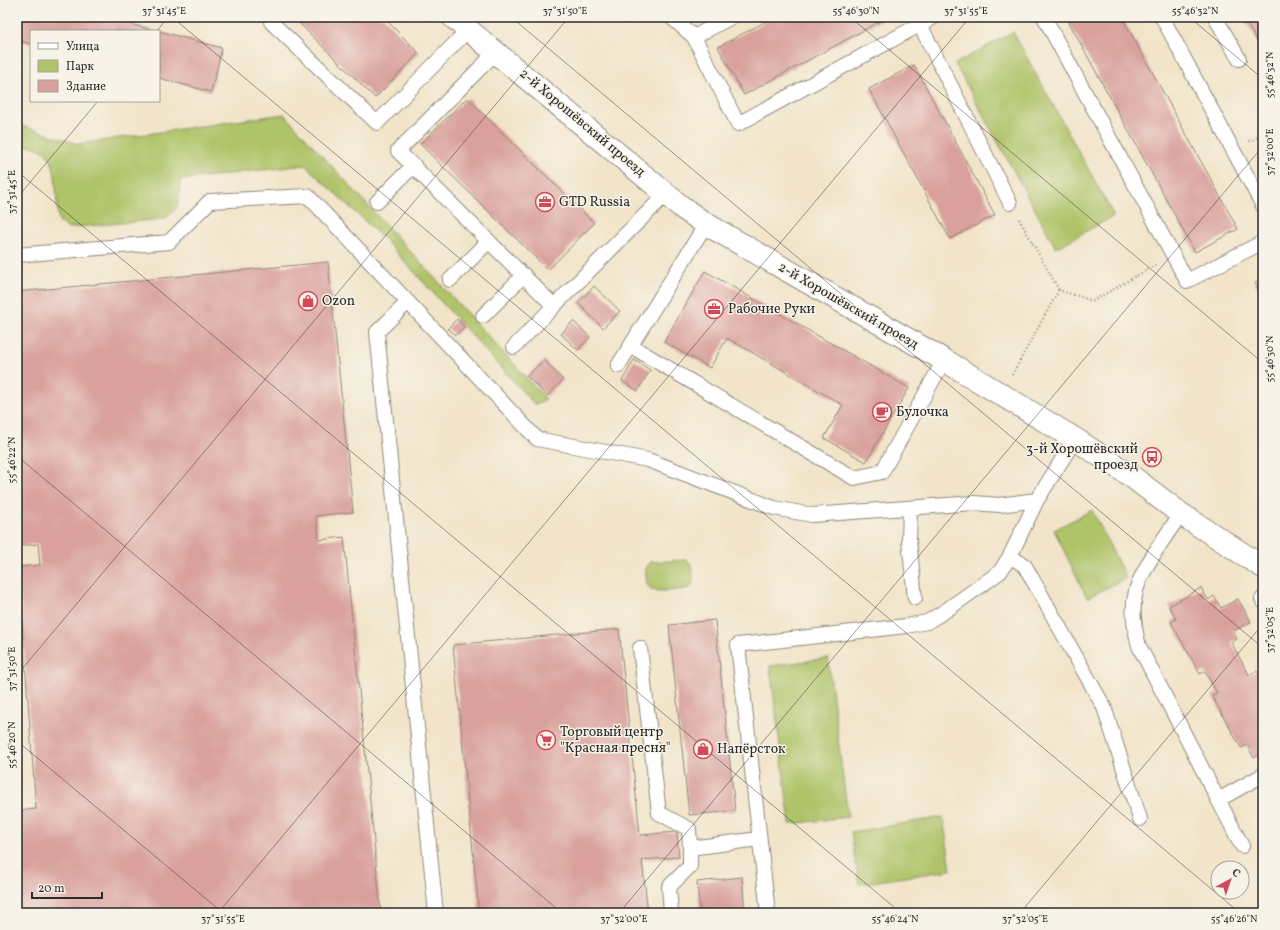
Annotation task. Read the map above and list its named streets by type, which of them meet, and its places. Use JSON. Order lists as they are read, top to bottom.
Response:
{
  "streets": {
    "street": ["2-й Хорошёвский проезд"]
  },
  "places": {
    "office": ["GTD Russia", "Рабочие Руки"],
    "shop": ["Ozon", "Напёрсток"],
    "cafe": ["Булочка"],
    "bus stop": ["3-й Хорошёвский проезд"],
    "supermarket": ["Торговый центр \"Красная пресня\""]
  },
  "legend": ["Улица", "Парк", "Здание"],
  "scale_bar": "20 m",
  "north": "top right",
  "coordinates": [
    "37°31'45\"E",
    "37°31'50\"E",
    "55°46'30\"N",
    "37°31'55\"E",
    "55°46'32\"N",
    "37°32'00\"E",
    "55°46'22\"N",
    "37°32'05\"E",
    "55°46'20\"N",
    "55°46'24\"N",
    "55°46'26\"N"
  ]
}
